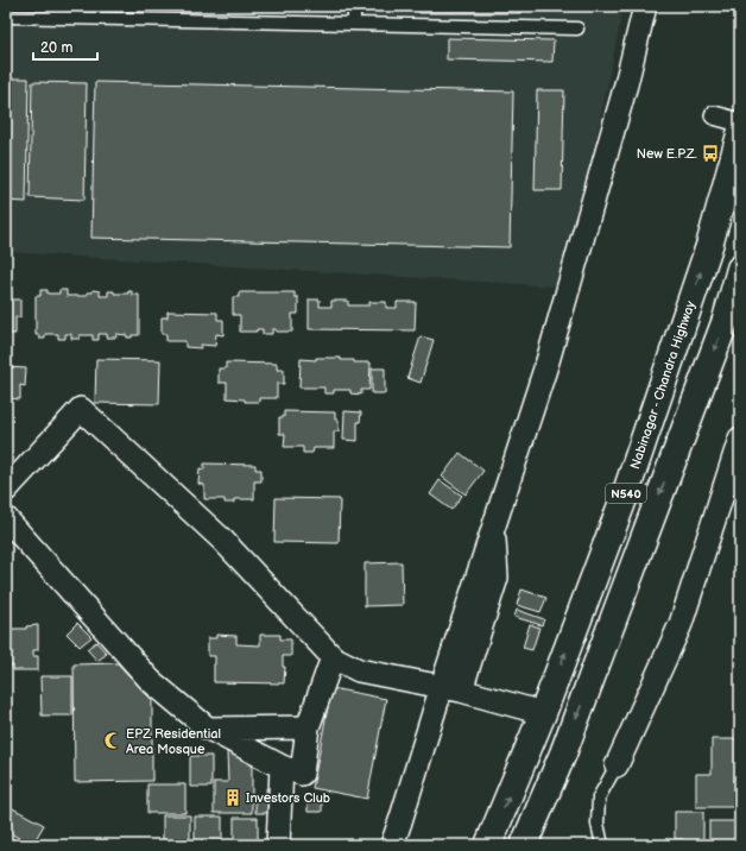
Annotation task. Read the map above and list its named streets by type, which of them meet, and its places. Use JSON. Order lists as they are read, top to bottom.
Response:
{
  "streets": {
    "highway": ["Nabinagar - Chandra Highway", "N540"]
  },
  "places": {
    "bus stop": ["New E.P.Z."],
    "mosque": ["EPZ Residential Area Mosque"],
    "building": ["Investors Club"]
  },
  "scale_bar": "20 m"
}
